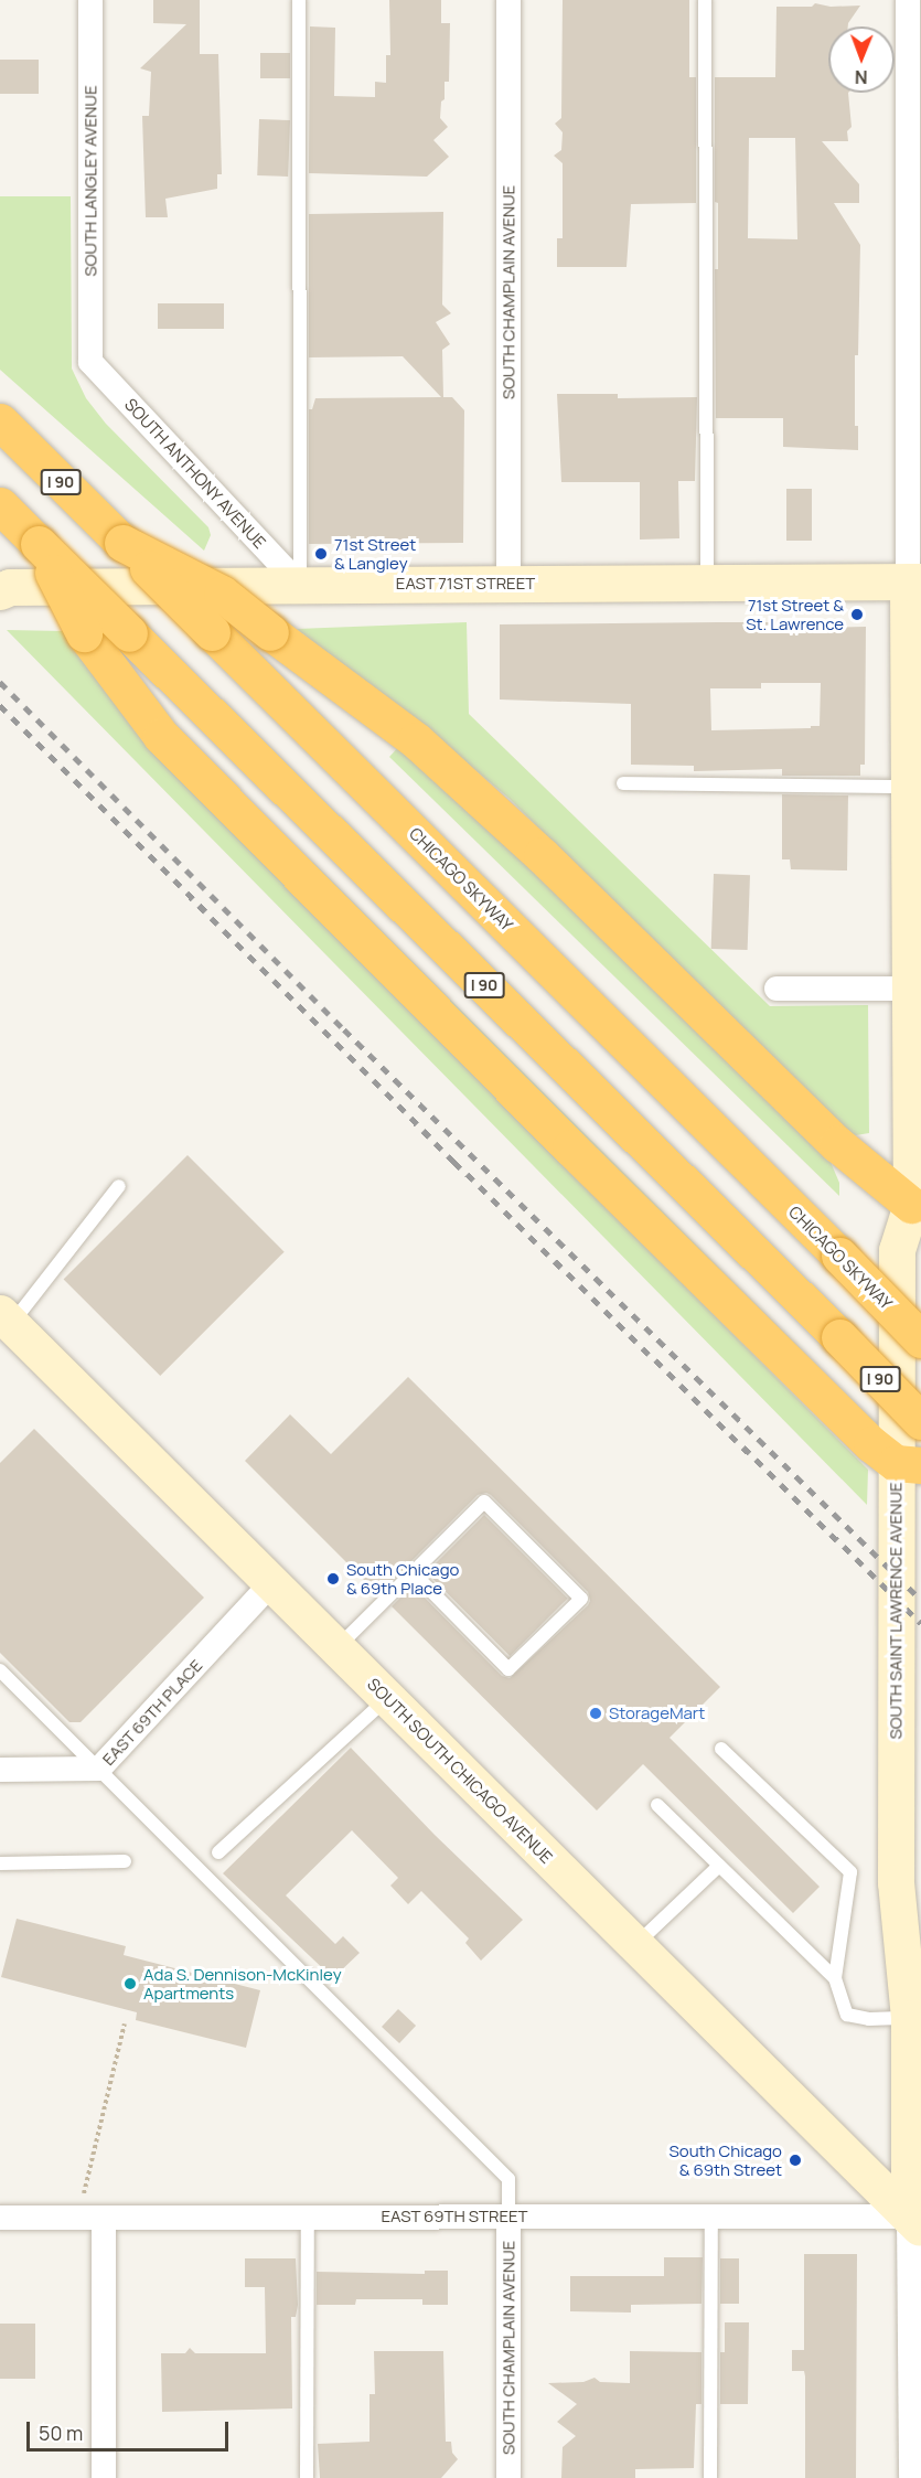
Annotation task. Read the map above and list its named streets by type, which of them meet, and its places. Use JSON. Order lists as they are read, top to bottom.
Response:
{
  "streets": {
    "highway": ["I 90", "CHICAGO SKYWAY"],
    "main road": ["EAST 71ST STREET", "SOUTH SAINT LAWRENCE AVENUE", "SOUTH SOUTH CHICAGO AVENUE"],
    "street": [
      "SOUTH LANGLEY AVENUE",
      "SOUTH CHAMPLAIN AVENUE",
      "SOUTH ANTHONY AVENUE",
      "EAST 69TH PLACE",
      "EAST 69TH STREET"
    ]
  },
  "crossings": [
    ["SOUTH LANGLEY AVENUE", "SOUTH ANTHONY AVENUE"],
    ["SOUTH CHAMPLAIN AVENUE", "EAST 71ST STREET"],
    ["SOUTH CHAMPLAIN AVENUE", "EAST 69TH STREET"],
    ["SOUTH ANTHONY AVENUE", "EAST 71ST STREET"],
    ["EAST 71ST STREET", "SOUTH SAINT LAWRENCE AVENUE"],
    ["SOUTH SAINT LAWRENCE AVENUE", "SOUTH SOUTH CHICAGO AVENUE"],
    ["SOUTH SAINT LAWRENCE AVENUE", "EAST 69TH STREET"],
    ["EAST 69TH PLACE", "SOUTH SOUTH CHICAGO AVENUE"],
    ["SOUTH SOUTH CHICAGO AVENUE", "EAST 69TH STREET"]
  ],
  "places": [
    "71st Street & Langley",
    "71st Street & St. Lawrence",
    "South Chicago & 69th Place",
    "StorageMart",
    "Ada S. Dennison-McKinley Apartments",
    "South Chicago & 69th Street"
  ],
  "scale_bar": "50 m",
  "north": "bottom"
}
